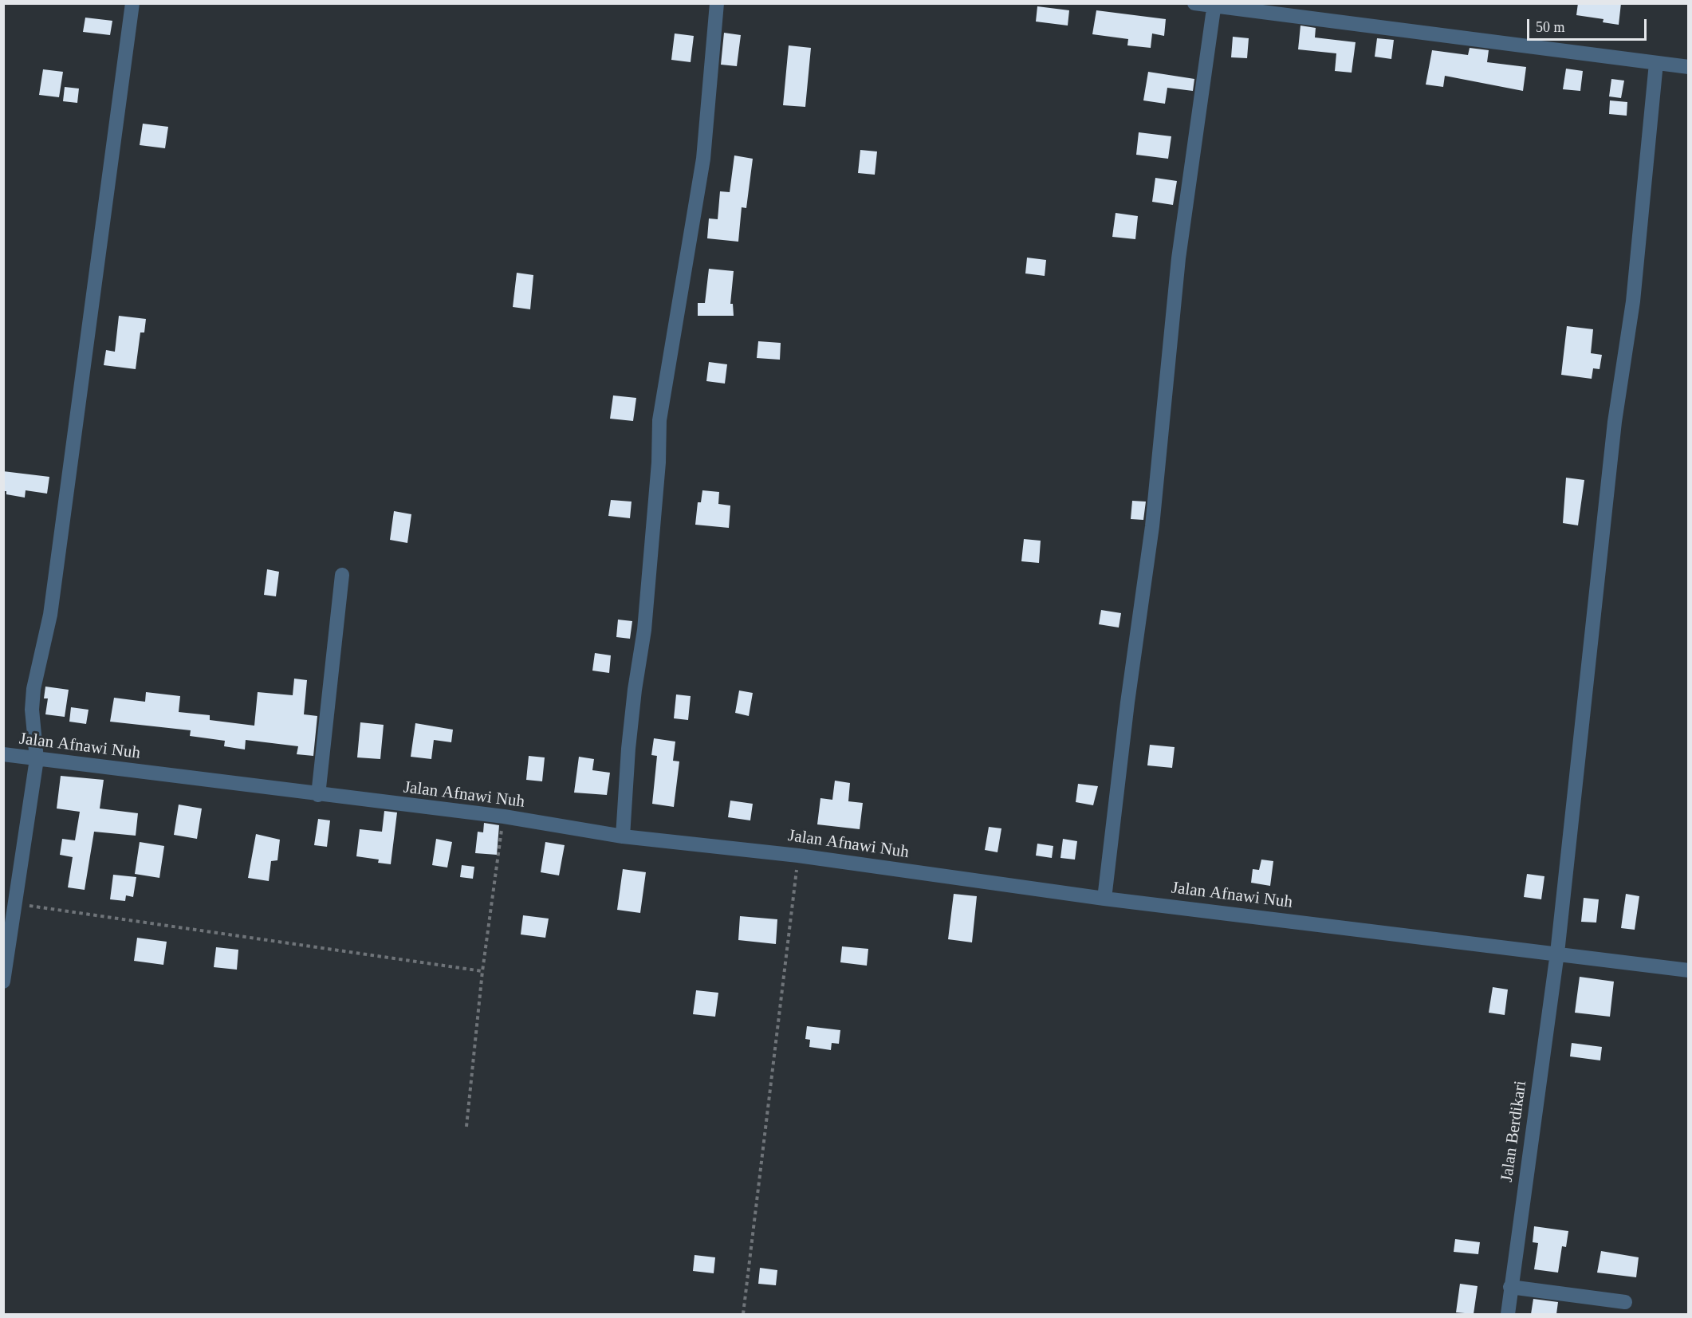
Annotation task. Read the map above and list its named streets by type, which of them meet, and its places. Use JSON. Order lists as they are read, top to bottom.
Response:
{
  "streets": {
    "street": ["Jalan Afnawi Nuh", "Jalan Berdikari"]
  },
  "crossings": [
    ["Jalan Afnawi Nuh", "Jalan Berdikari"]
  ],
  "scale_bar": "50 m"
}
